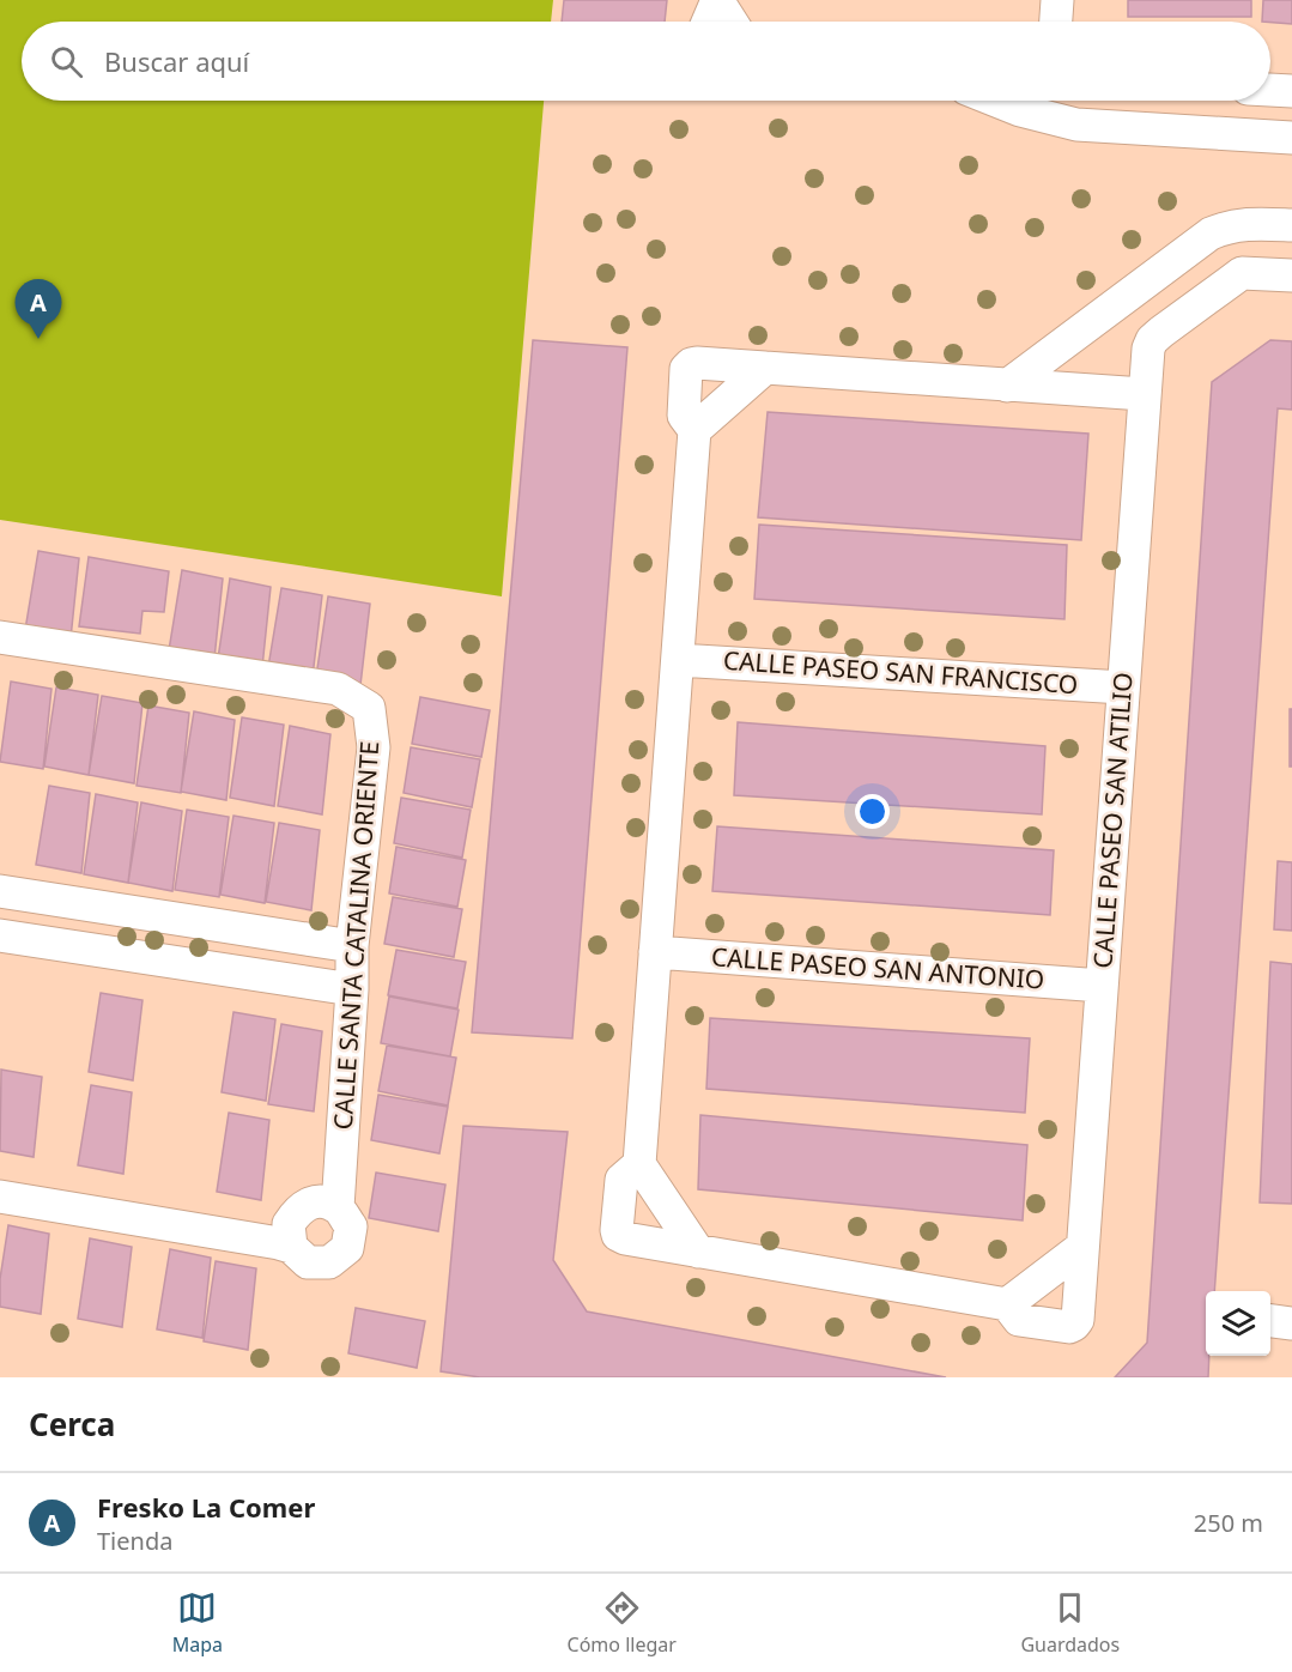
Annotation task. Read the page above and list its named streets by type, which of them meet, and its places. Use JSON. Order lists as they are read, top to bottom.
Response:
{
  "streets": {
    "street": [
      "CALLE PASEO SAN FRANCISCO",
      "CALLE PASEO SAN ATILIO",
      "CALLE SANTA CATALINA ORIENTE",
      "CALLE PASEO SAN ANTONIO"
    ]
  },
  "crossings": [
    ["CALLE PASEO SAN FRANCISCO", "CALLE PASEO SAN ATILIO"],
    ["CALLE PASEO SAN ATILIO", "CALLE PASEO SAN ANTONIO"]
  ],
  "page": {
    "search": "Buscar aquí",
    "pins": "A",
    "heading": "Cerca",
    "list": [
      {
        "mark": "A",
        "name": "Fresko La Comer",
        "note": "Tienda",
        "value": "250 m"
      }
    ],
    "nav": ["Mapa", "Cómo llegar", "Guardados"]
  }
}
